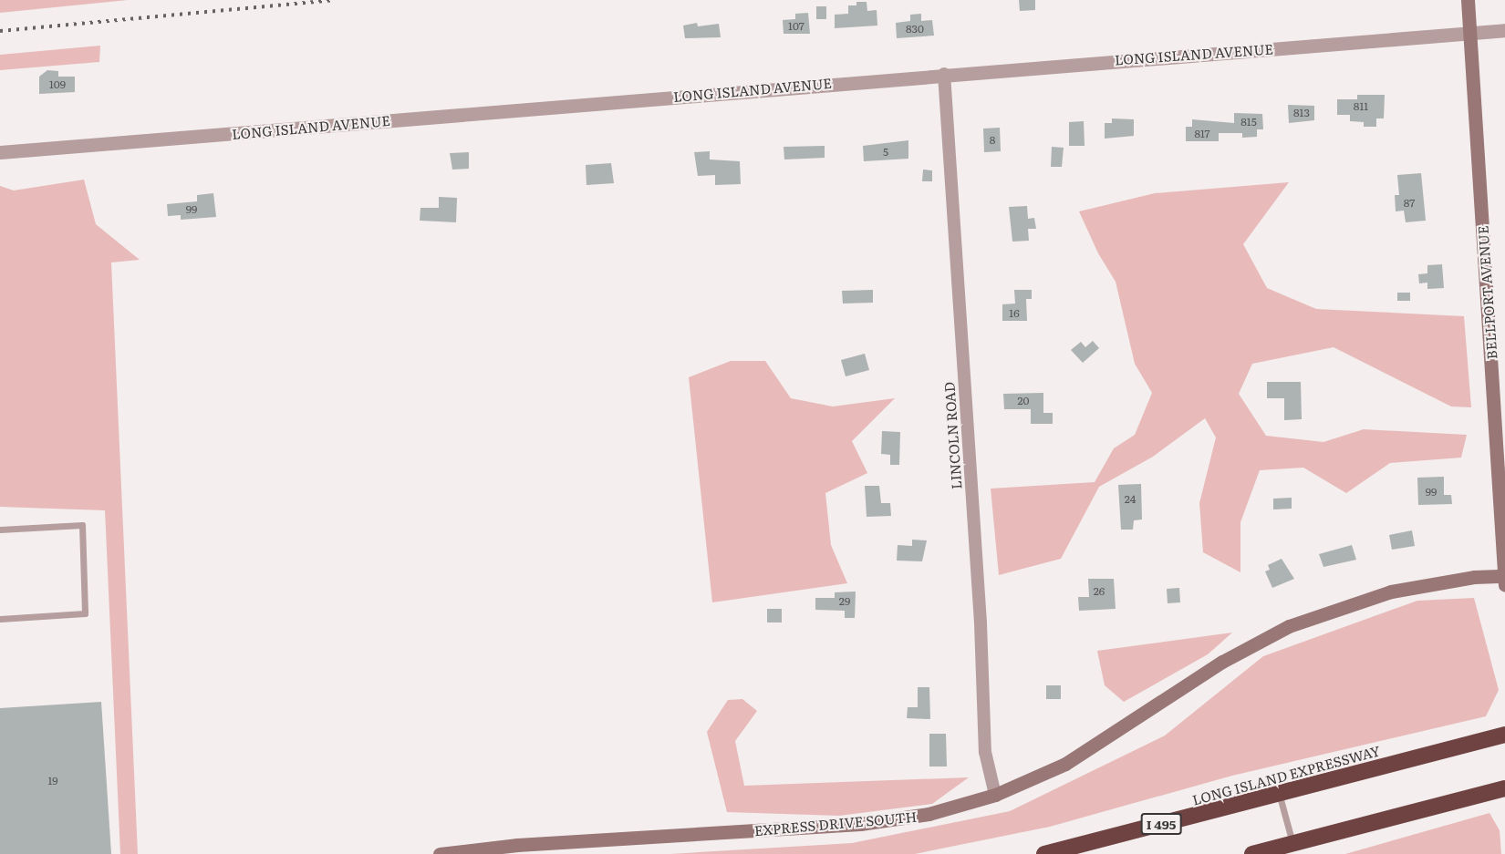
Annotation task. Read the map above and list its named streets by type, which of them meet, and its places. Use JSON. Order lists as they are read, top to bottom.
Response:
{
  "streets": {
    "highway": ["LONG ISLAND EXPRESSWAY", "I 495"],
    "main road": ["BELLPORT AVENUE", "EXPRESS DRIVE SOUTH"],
    "street": ["LONG ISLAND AVENUE", "LINCOLN ROAD"]
  },
  "crossings": [
    ["LONG ISLAND AVENUE", "BELLPORT AVENUE"],
    ["LONG ISLAND AVENUE", "LINCOLN ROAD"],
    ["BELLPORT AVENUE", "EXPRESS DRIVE SOUTH"],
    ["LINCOLN ROAD", "EXPRESS DRIVE SOUTH"]
  ],
  "house_numbers": [
    "107",
    "830",
    "109",
    "811",
    "813",
    "815",
    "817",
    "8",
    "5",
    "87",
    "99",
    "16",
    "20",
    "99",
    "24",
    "26",
    "29",
    "19"
  ]
}
